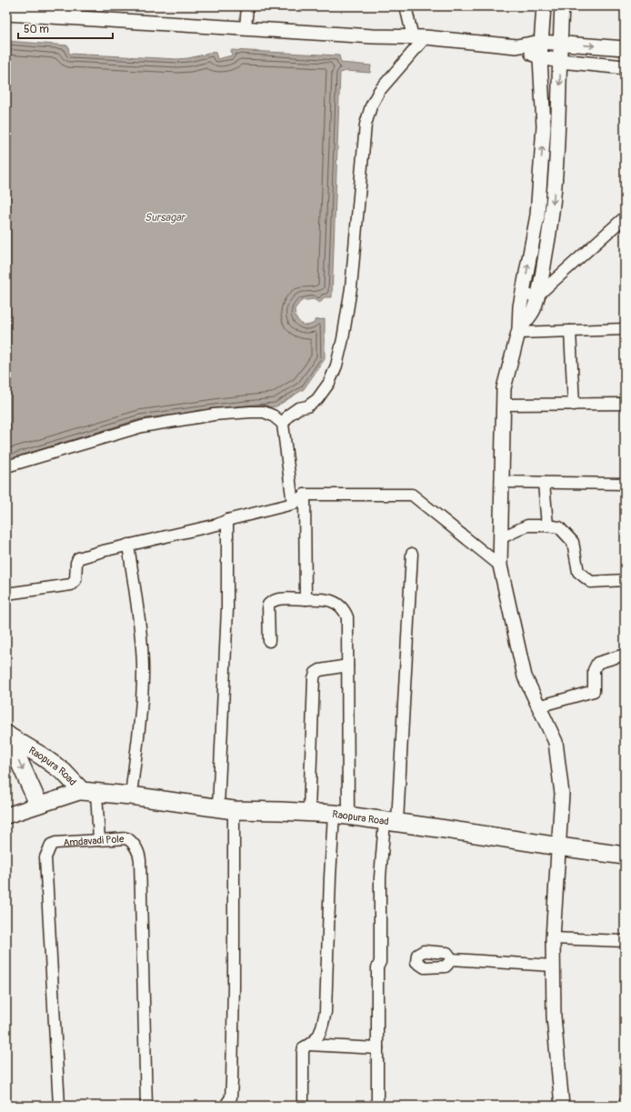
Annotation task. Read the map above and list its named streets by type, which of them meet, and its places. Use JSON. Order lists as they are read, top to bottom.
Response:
{
  "streets": {
    "main road": ["Raopura Road"],
    "street": ["Amdavadi Pole"]
  },
  "water": ["Sursagar"],
  "scale_bar": "50 m"
}
